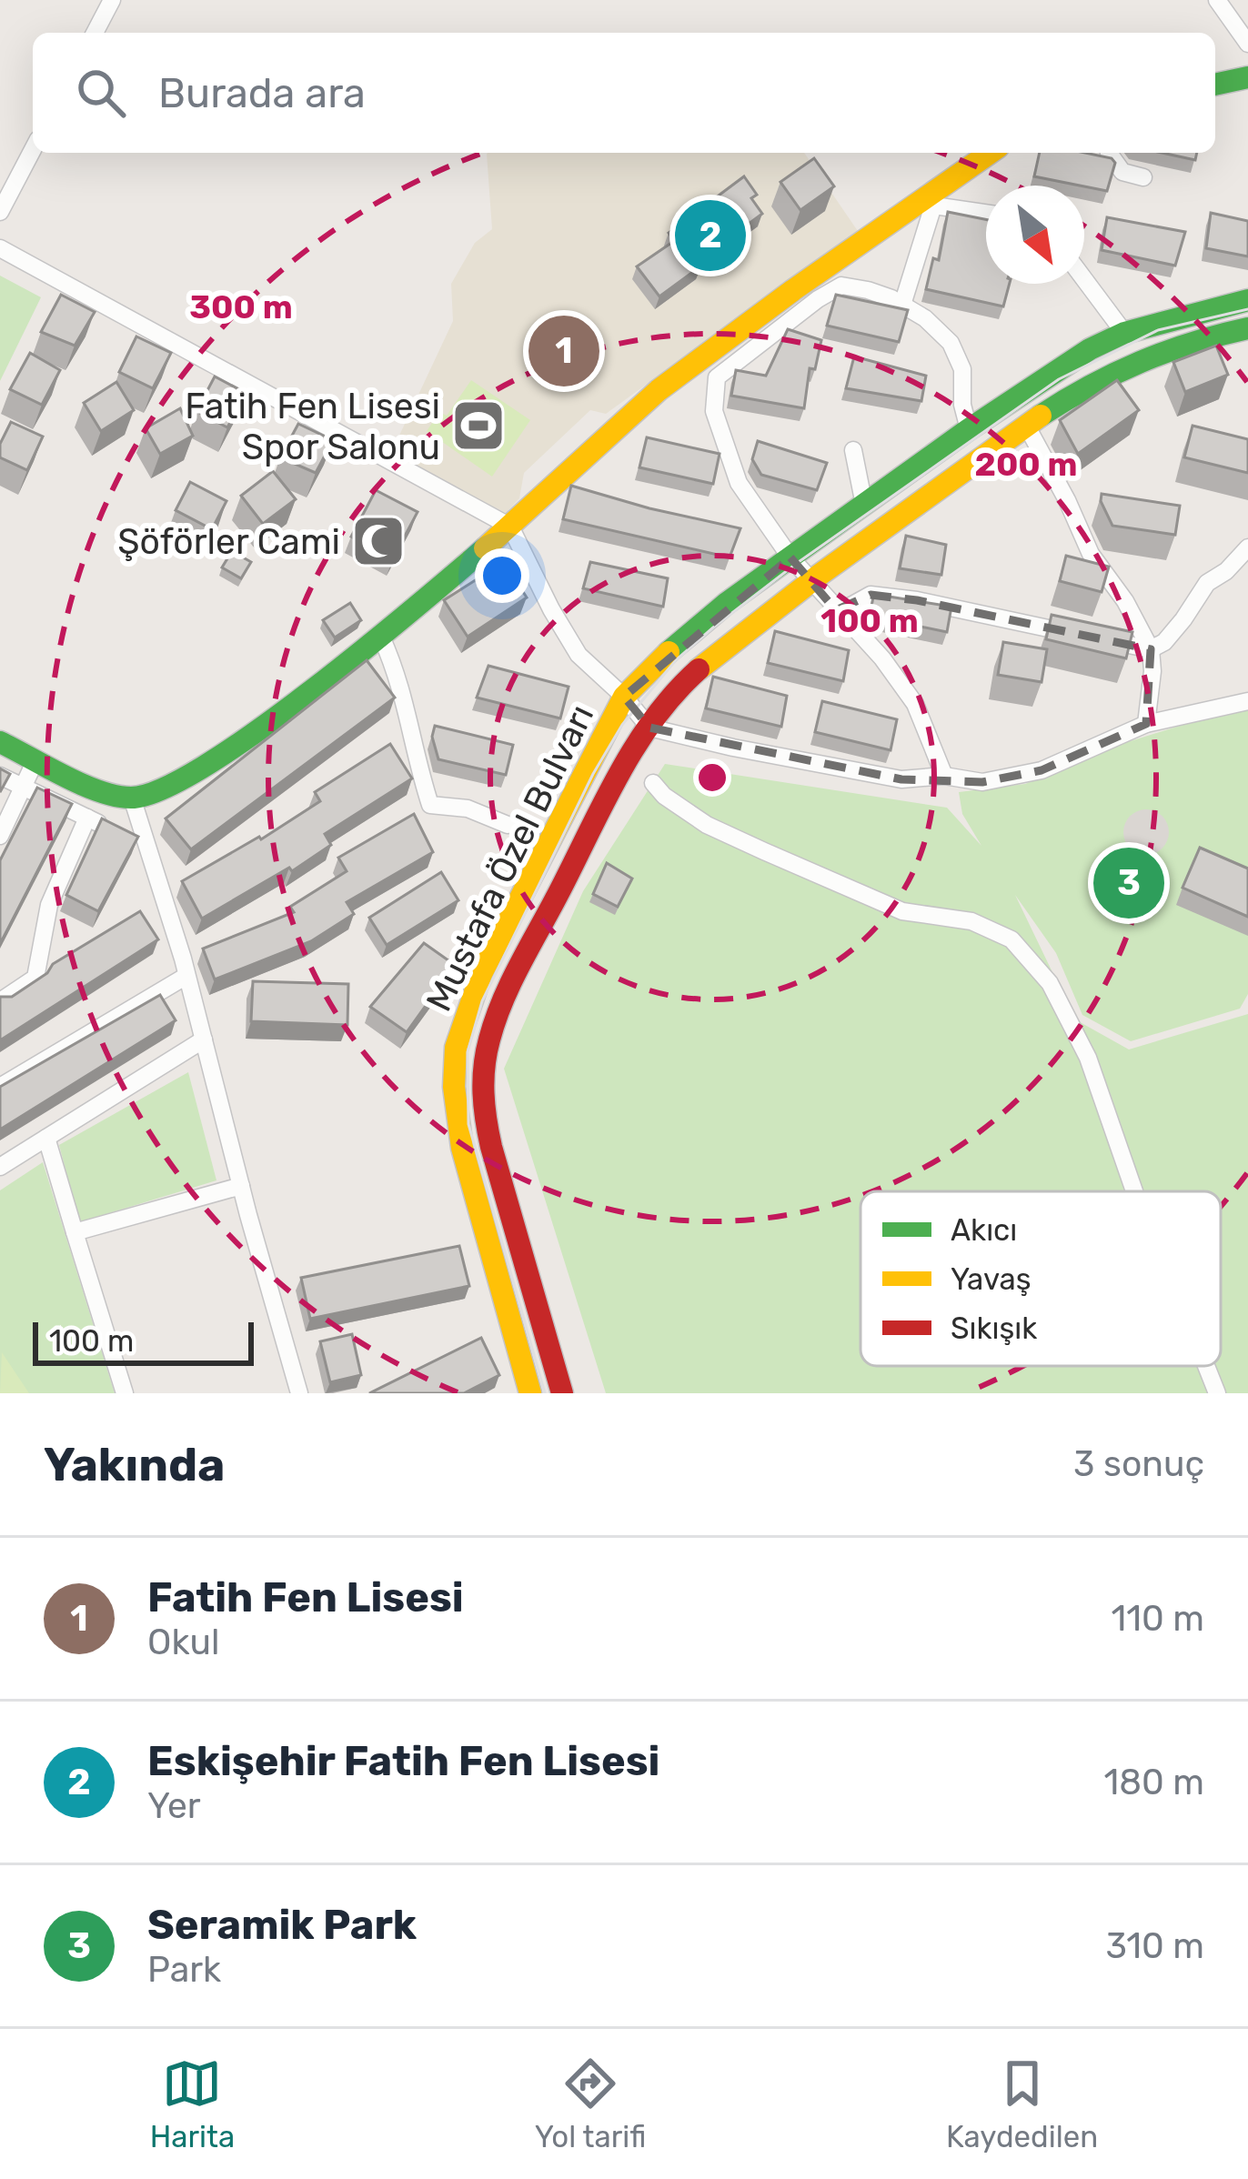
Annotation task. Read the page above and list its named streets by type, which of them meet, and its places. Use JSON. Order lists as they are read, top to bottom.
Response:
{
  "streets": {
    "main road": ["Mustafa Özel Bulvarı"]
  },
  "places": {
    "sports": ["Fatih Fen Lisesi Spor Salonu"],
    "mosque": ["Şöförler Cami"]
  },
  "legend": ["Akıcı", "Yavaş", "Sıkışık"],
  "scale_bar": "100 m",
  "north": "bottom right",
  "page": {
    "search": "Burada ara",
    "pins": ["2", "1", "3"],
    "scale": "100 m",
    "heading": ["Yakında", "3 sonuç"],
    "list": [
      {
        "mark": "1",
        "name": "Fatih Fen Lisesi",
        "note": "Okul",
        "value": "110 m"
      },
      {
        "mark": "2",
        "name": "Eskişehir Fatih Fen Lisesi",
        "note": "Yer",
        "value": "180 m"
      },
      {
        "mark": "3",
        "name": "Seramik Park",
        "note": "Park",
        "value": "310 m"
      }
    ],
    "nav": ["Harita", "Yol tarifi", "Kaydedilen"]
  },
  "rings": ["300 m", "200 m", "100 m"]
}
